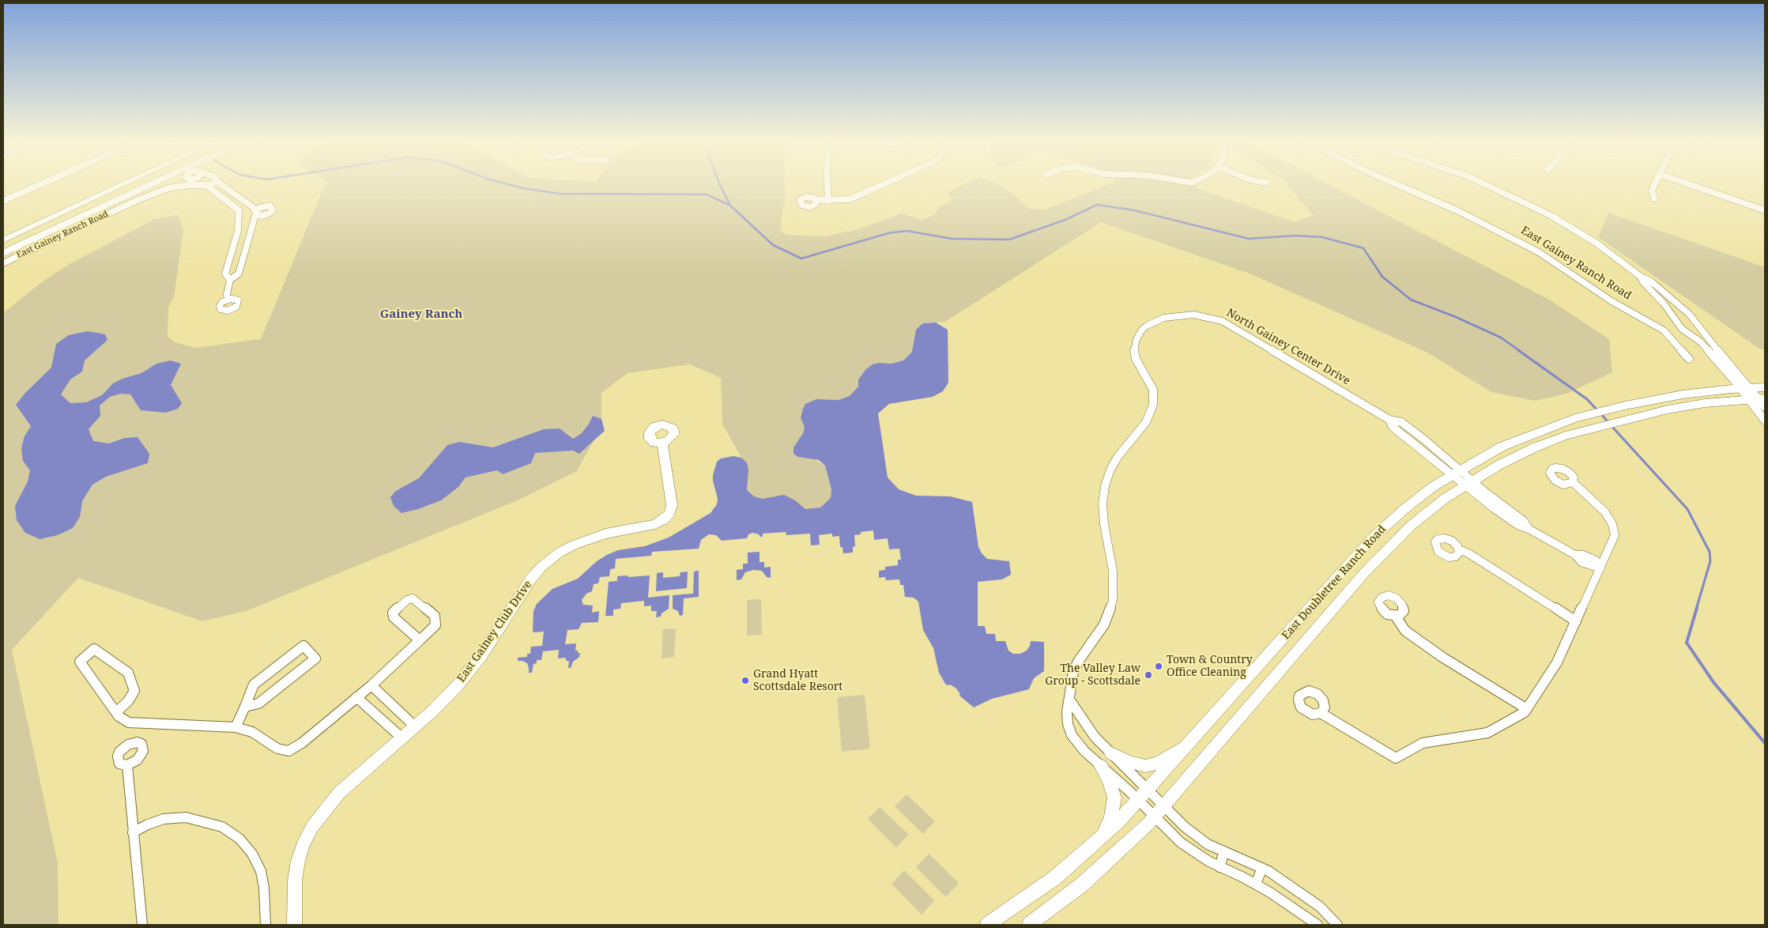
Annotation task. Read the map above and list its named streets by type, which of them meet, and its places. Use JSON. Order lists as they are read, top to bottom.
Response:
{
  "streets": {
    "main road": ["East Doubletree Ranch Road", "East Gainey Club Drive"],
    "street": ["East Gainey Ranch Road", "North Gainey Center Drive"]
  },
  "crossings": [
    ["East Gainey Ranch Road", "East Doubletree Ranch Road"],
    ["North Gainey Center Drive", "East Doubletree Ranch Road"]
  ],
  "districts": ["Gainey Ranch"],
  "places": ["Town & Country Office Cleaning", "The Valley Law Group - Scottsdale", "Grand Hyatt Scottsdale Resort"]
}
